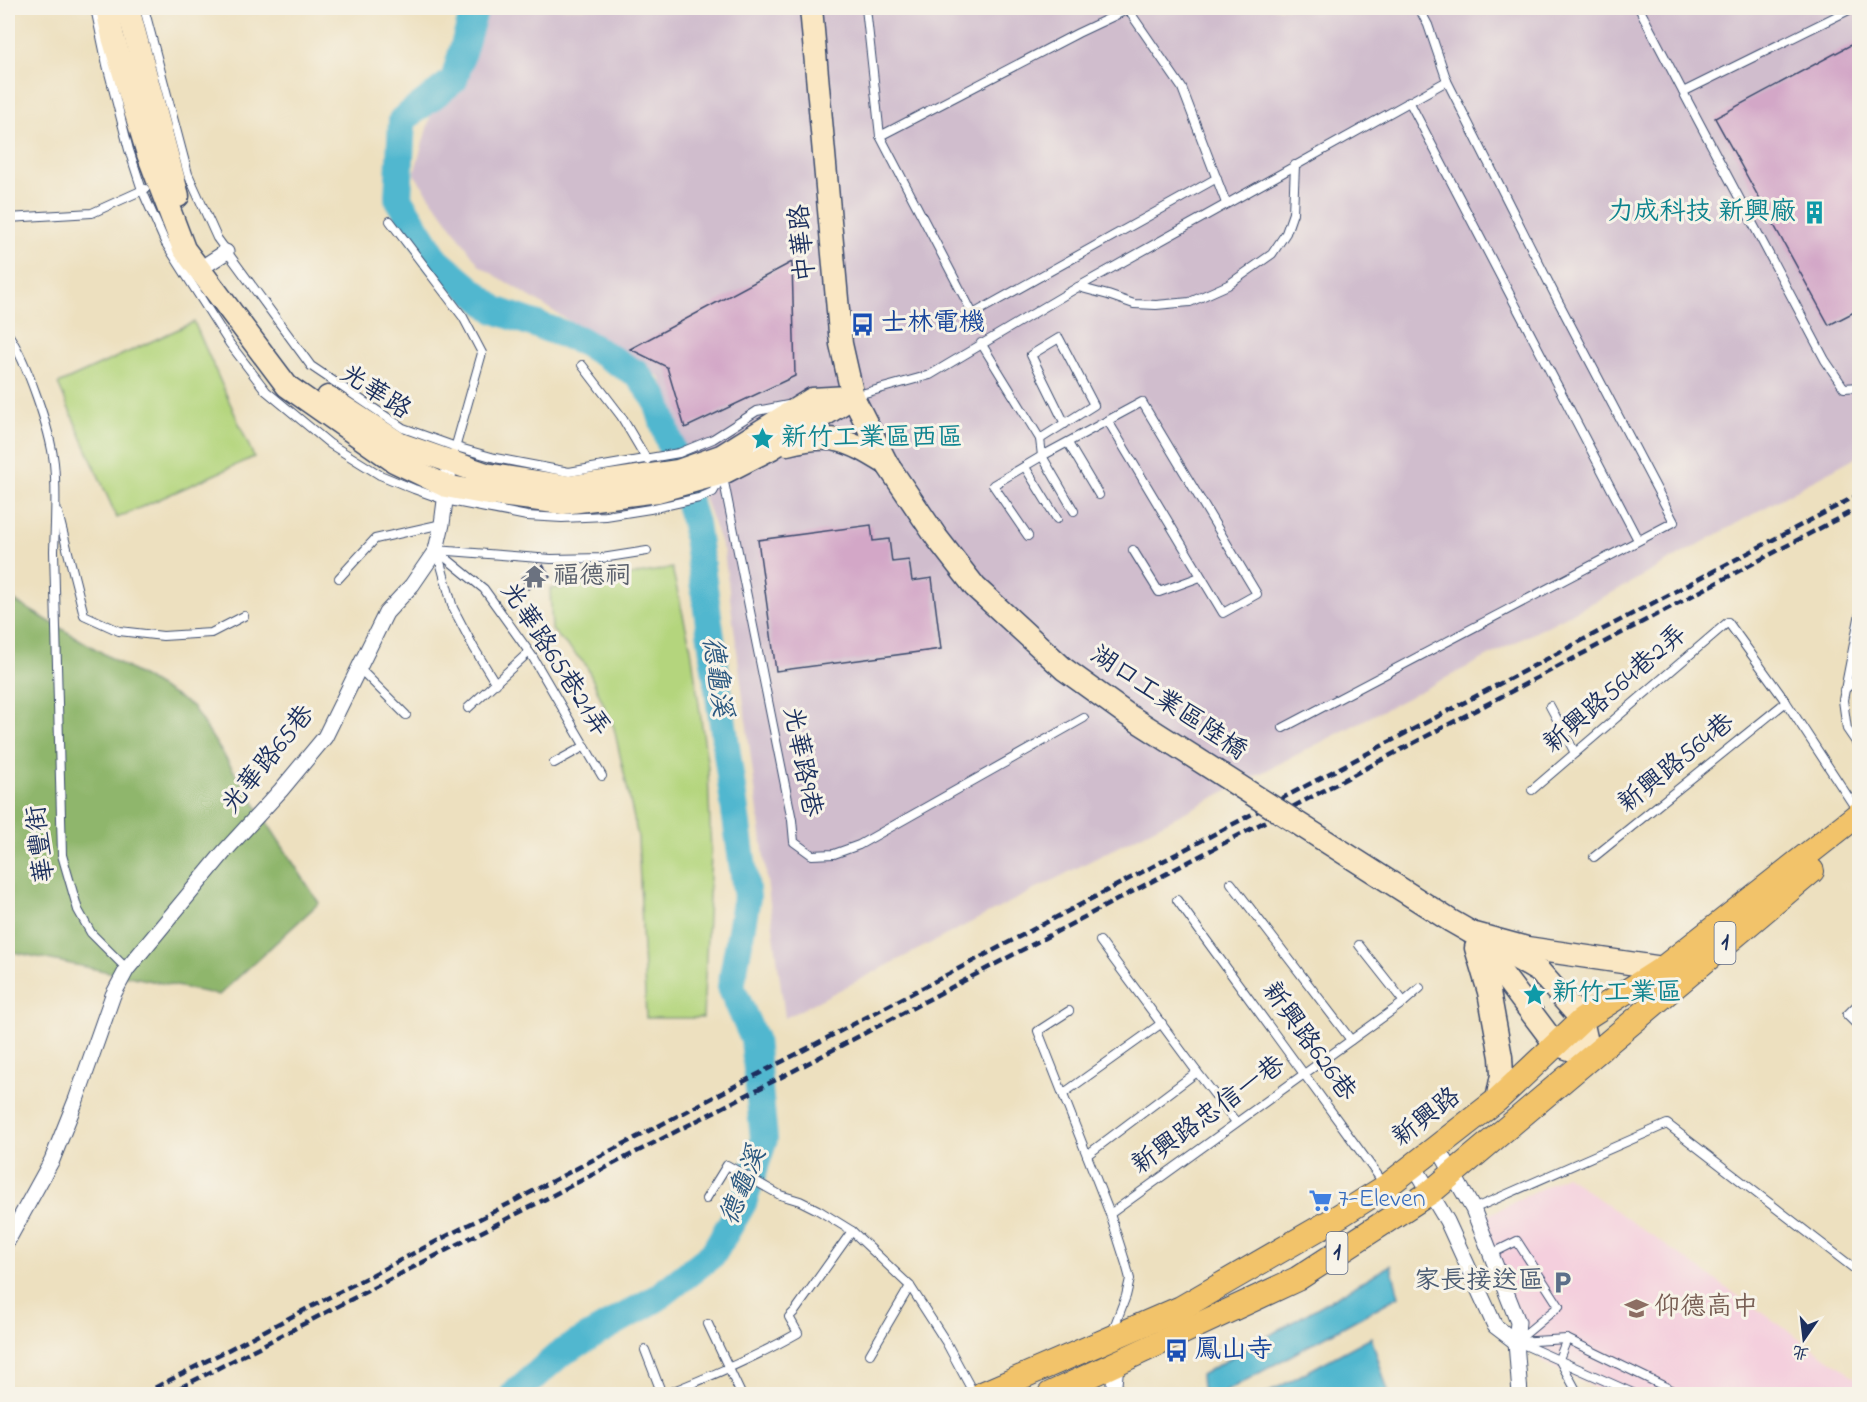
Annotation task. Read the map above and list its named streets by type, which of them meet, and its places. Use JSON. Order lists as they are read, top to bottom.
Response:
{
  "streets": {
    "main road": ["1", "新興路"],
    "street": [
      "中華路",
      "光華路",
      "湖口工業區陸橋",
      "光華路65巷"
    ],
    "lane": [
      "光華路65巷21弄",
      "新興路564巷2弄",
      "光華路9巷",
      "新興路564巷",
      "華豐街",
      "新興路626巷",
      "新興路忠信一巷"
    ]
  },
  "crossings": [
    ["中華路", "光華路"],
    ["中華路", "湖口工業區陸橋"],
    ["光華路", "光華路65巷"],
    ["光華路", "光華路9巷"],
    ["光華路65巷21弄", "光華路65巷"],
    ["新興路564巷2弄", "新興路564巷"],
    ["光華路65巷", "華豐街"],
    ["新興路626巷", "新興路忠信一巷"],
    ["新興路626巷", "新興路"]
  ],
  "water": ["德龜溪"],
  "places": {
    "building": ["力成科技 新興廠"],
    "bus stop": ["士林電機", "鳳山寺"],
    "place": ["新竹工業區西區", "新竹工業區"],
    "temple": ["福德祠"],
    "supermarket": ["7-Eleven"],
    "parking": ["家長接送區"],
    "school or university": ["仰德高中"]
  },
  "north": "bottom"
}
